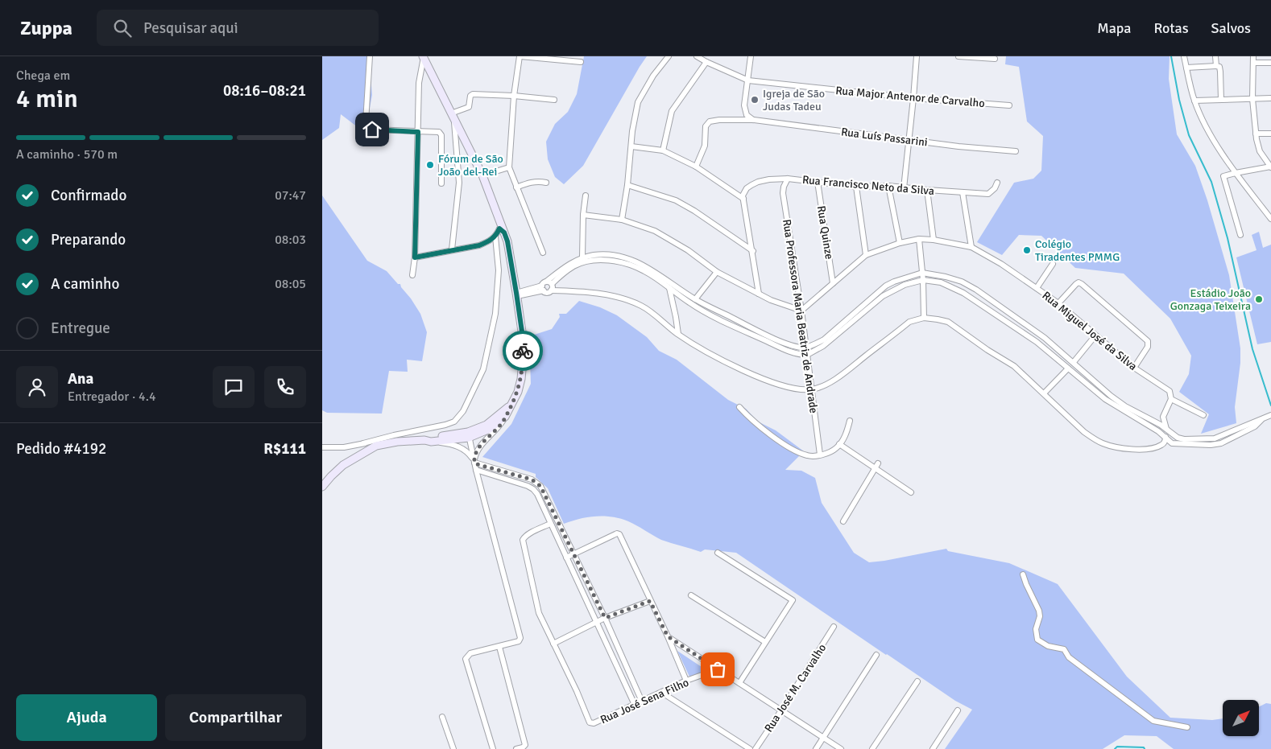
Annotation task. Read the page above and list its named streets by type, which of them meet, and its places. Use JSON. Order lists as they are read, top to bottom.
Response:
{
  "streets": {
    "street": [
      "Rua Major Antenor de Carvalho",
      "Rua Luís Passarini",
      "Rua Francisco Neto da Silva",
      "Rua Quinze",
      "Rua Professora Maria Beatriz de Andrade",
      "Rua Miguel José da Silva",
      "Rua José M. Carvalho",
      "Rua José Sena Filho"
    ]
  },
  "crossings": [
    ["Rua Francisco Neto da Silva", "Rua Quinze"],
    ["Rua Francisco Neto da Silva", "Rua Professora Maria Beatriz de Andrade"],
    ["Rua Quinze", "Rua Miguel José da Silva"],
    ["Rua Professora Maria Beatriz de Andrade", "Rua Miguel José da Silva"]
  ],
  "places": [
    "Igreja de São Judas Tadeu",
    "Fórum de São João del-Rei",
    "Colégio Tiradentes PMMG",
    "Estádio João Gonzaga Teixeira"
  ],
  "north": "top right",
  "page": {
    "header": "Zuppa",
    "search": "Pesquisar aqui",
    "nav": ["Mapa", "Rotas", "Salvos"],
    "heading": ["4 min", "Chega em", "08:16–08:21"],
    "panel": [
      "Ana",
      "Entregador · 4.4",
      "Pedido #4192",
      "R$111"
    ],
    "bar": "A caminho · 570 m",
    "list": [
      ["Confirmado", "07:47"],
      ["Preparando", "08:03"],
      ["A caminho", "08:05"],
      "Entregue"
    ],
    "buttons": ["Ajuda", "Compartilhar"]
  }
}
